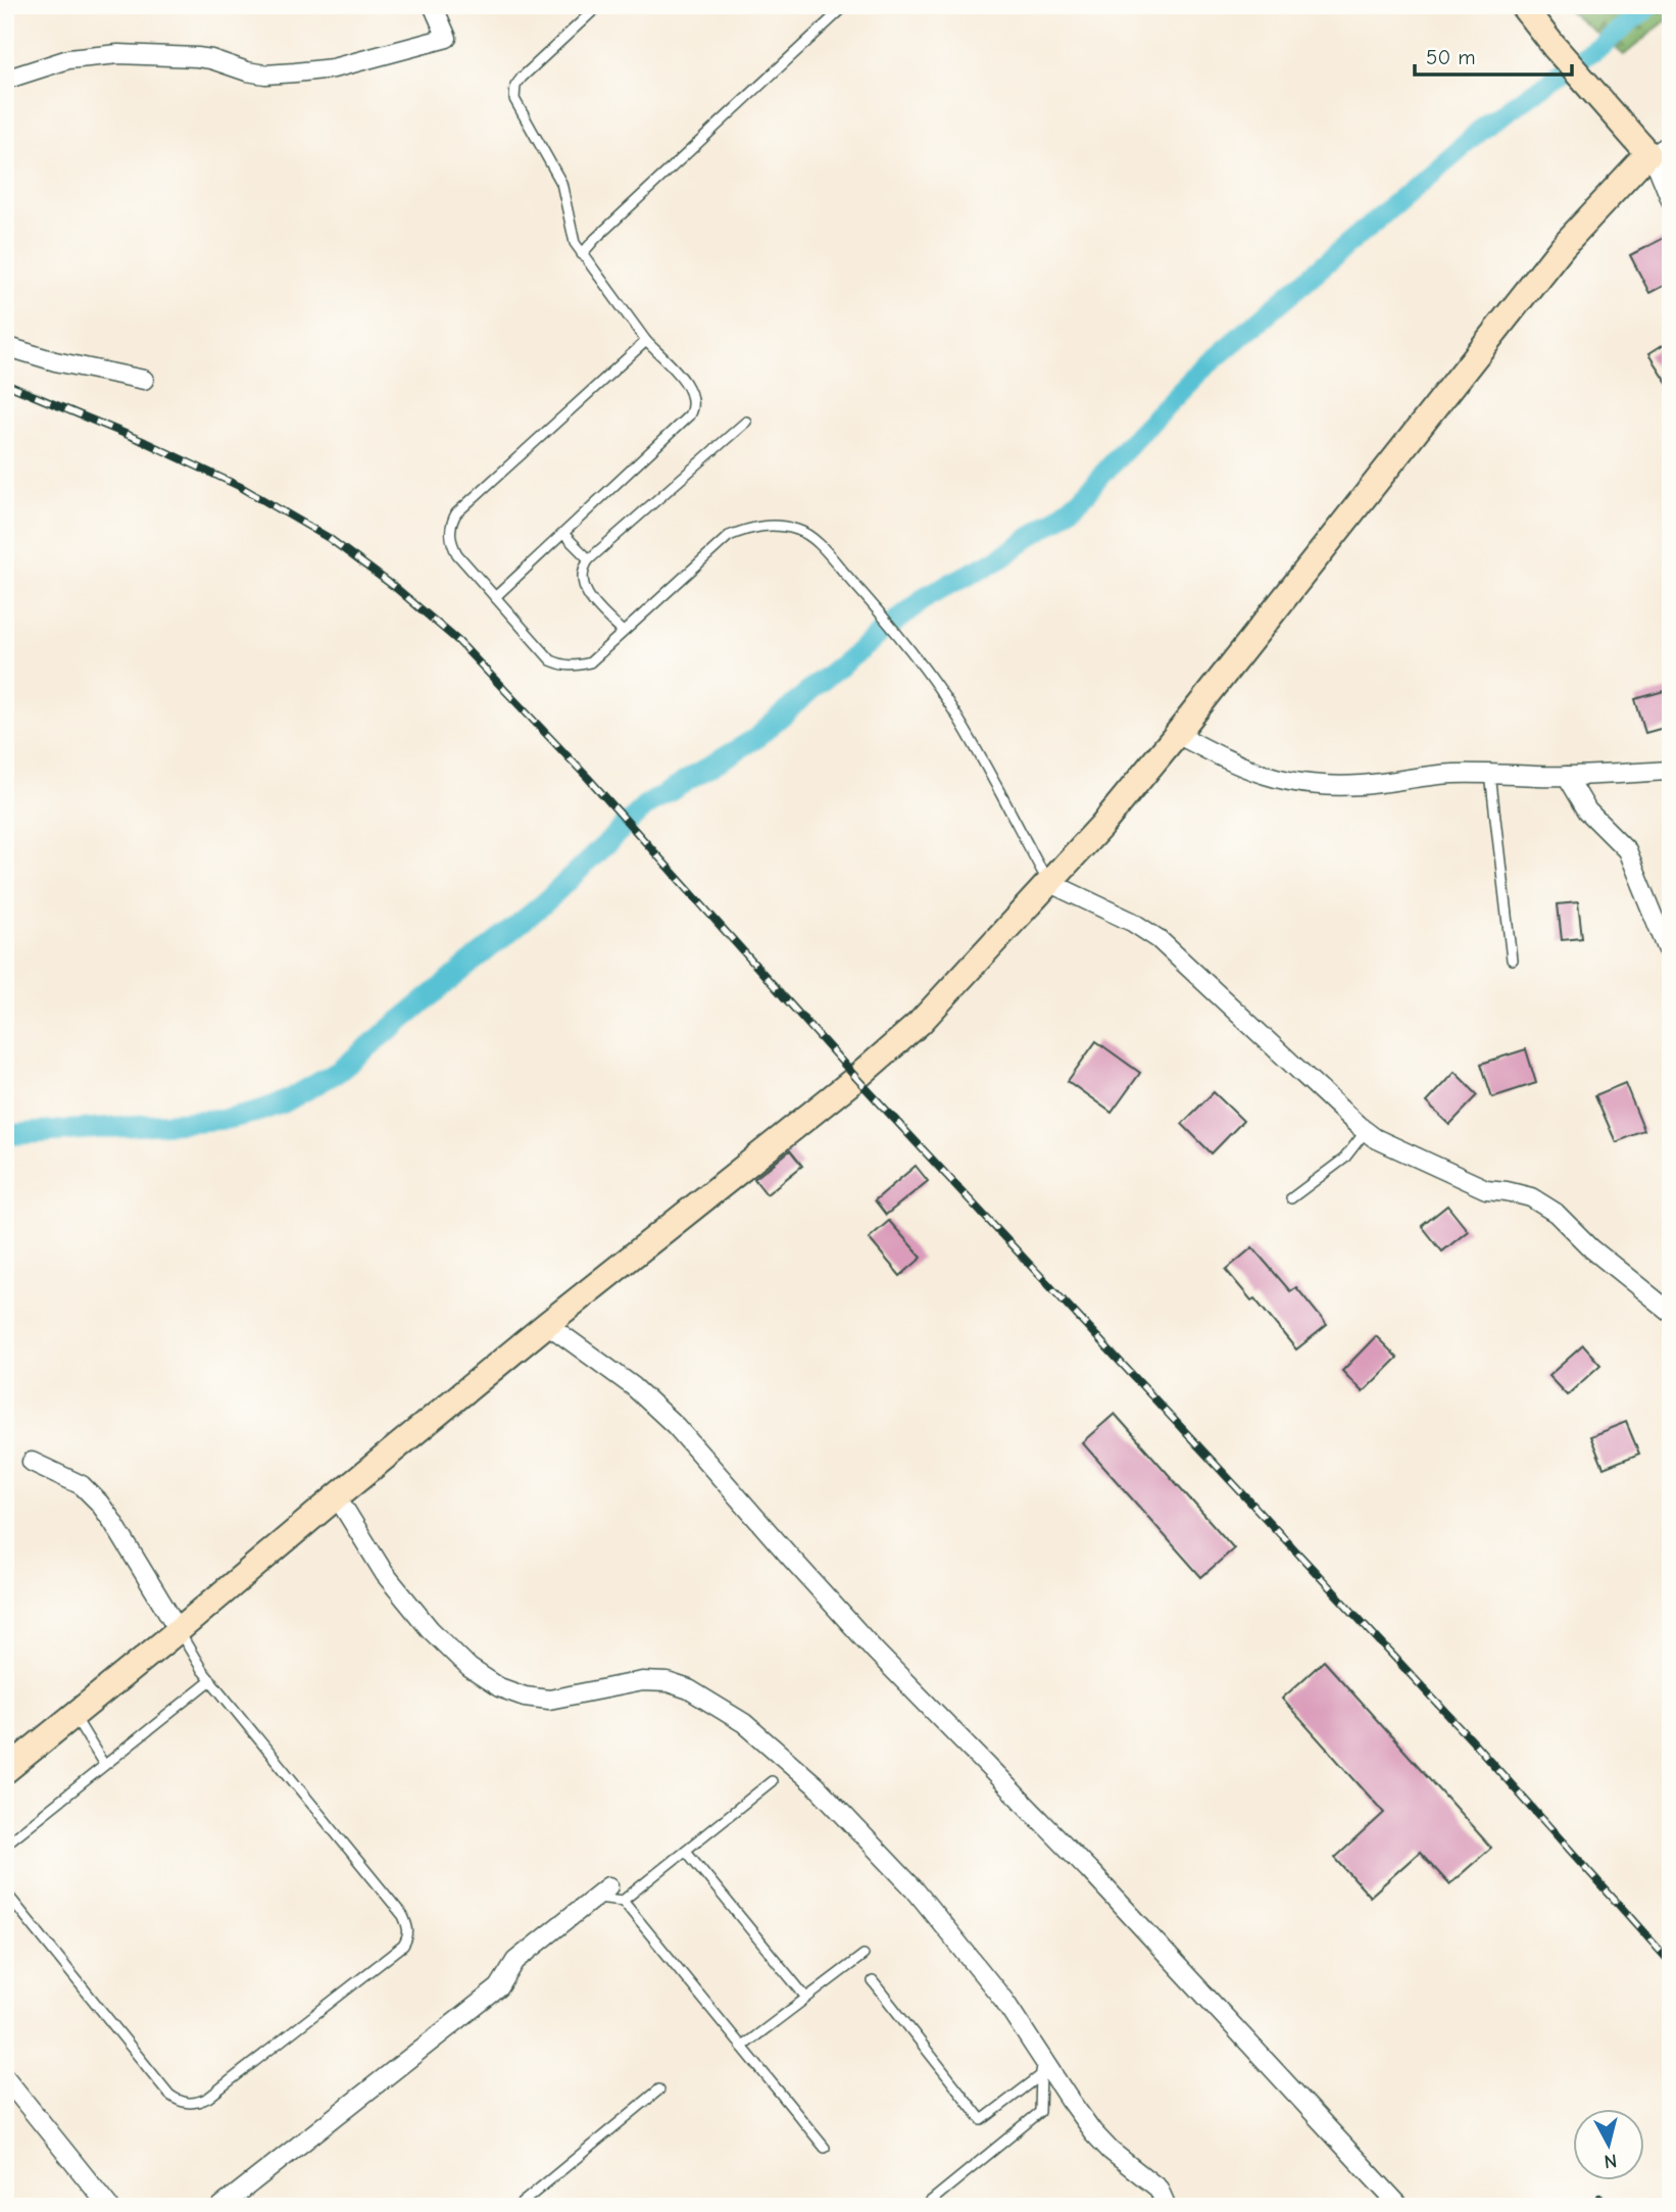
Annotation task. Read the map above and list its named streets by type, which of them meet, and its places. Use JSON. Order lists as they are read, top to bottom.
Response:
{
  "scale_bar": "50 m",
  "north": "bottom"
}
